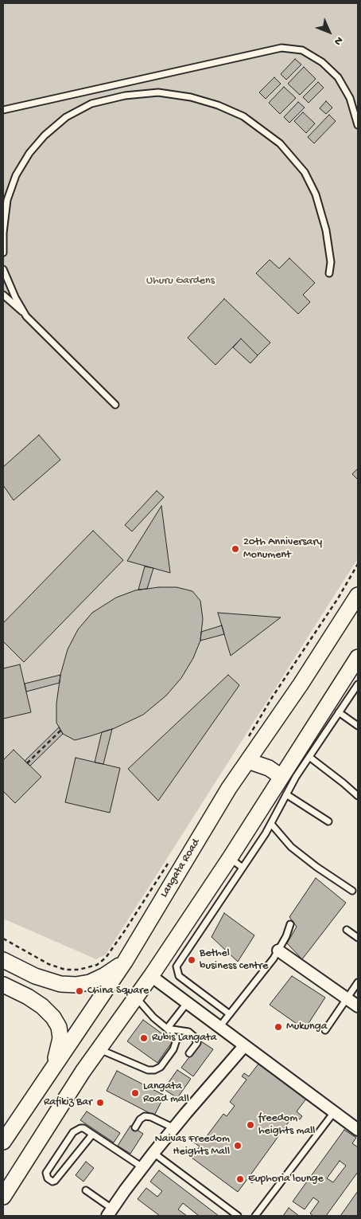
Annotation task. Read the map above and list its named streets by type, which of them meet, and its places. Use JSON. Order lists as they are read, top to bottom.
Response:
{
  "streets": {
    "main road": ["Langata Road"]
  },
  "parks": ["Uhuru Gardens"],
  "places": [
    "20th Anniversary Monument",
    "Bethel business centre",
    "China Square",
    "Mukunga",
    "Rubis Langata",
    "Langata Road mall",
    "Rafikiz Bar",
    "freedom heights mall",
    "Naivas Freedom Heights Mall",
    "Euphoria lounge"
  ],
  "north": "bottom right"
}
